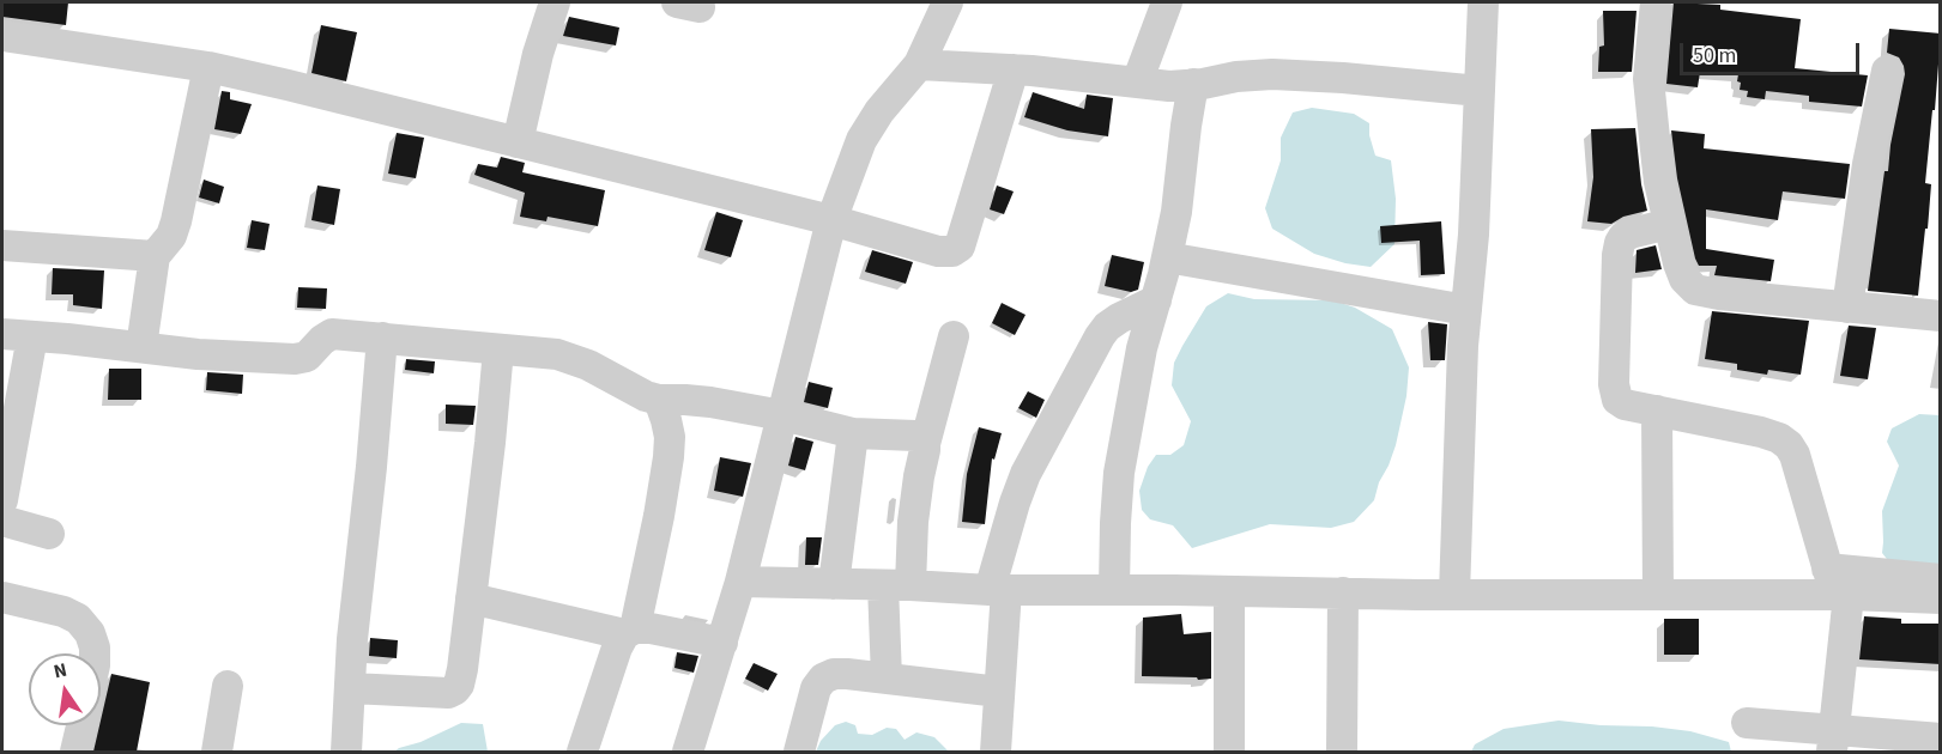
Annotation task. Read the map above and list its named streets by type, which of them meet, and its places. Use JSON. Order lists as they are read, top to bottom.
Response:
{
  "scale_bar": "50 m",
  "north": "top"
}
